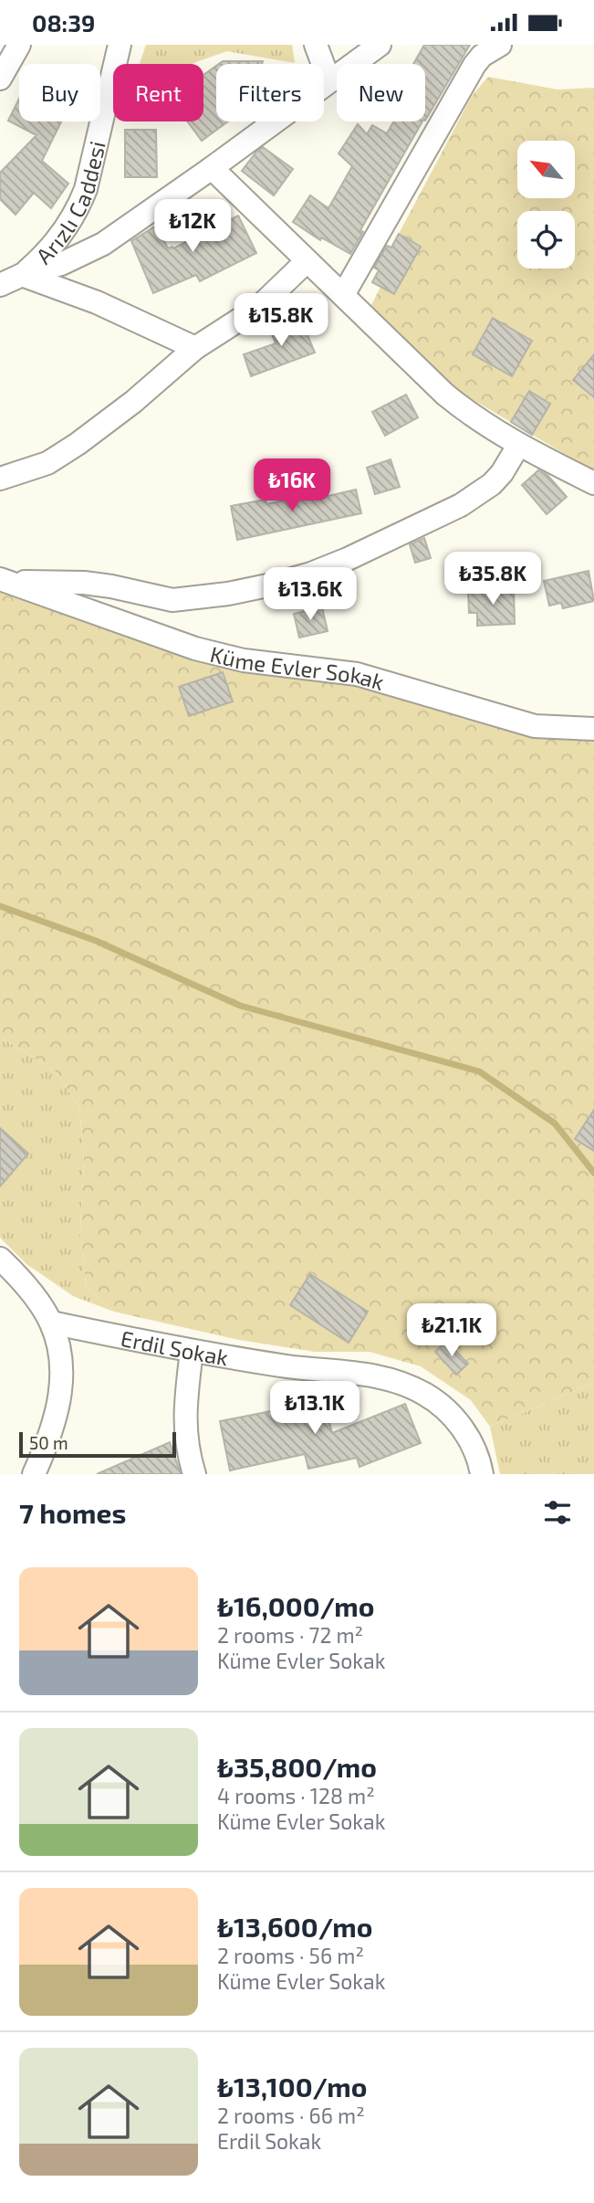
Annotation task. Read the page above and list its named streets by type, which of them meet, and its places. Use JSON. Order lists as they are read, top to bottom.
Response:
{
  "streets": {
    "street": ["Arızlı Caddesi", "Küme Evler Sokak", "Erdil Sokak"]
  },
  "scale_bar": "50 m",
  "north": "top left",
  "page": {
    "status": "08:39",
    "chip": [
      "Buy",
      "Rent",
      "Filters",
      "New"
    ],
    "price": [
      "₺12K",
      "₺15.8K",
      "₺16K",
      "₺35.8K",
      "₺13.6K",
      "₺21.1K",
      "₺13.1K"
    ],
    "scale": "50 m",
    "heading": "7 homes",
    "list": [
      {
        "name": "₺16,000/mo",
        "note": "2 rooms · 72 m² · Küme Evler Sokak"
      },
      {
        "name": "₺35,800/mo",
        "note": "4 rooms · 128 m² · Küme Evler Sokak"
      },
      {
        "name": "₺13,600/mo",
        "note": "2 rooms · 56 m² · Küme Evler Sokak"
      },
      {
        "name": "₺13,100/mo",
        "note": "2 rooms · 66 m² · Erdil Sokak"
      }
    ]
  }
}
